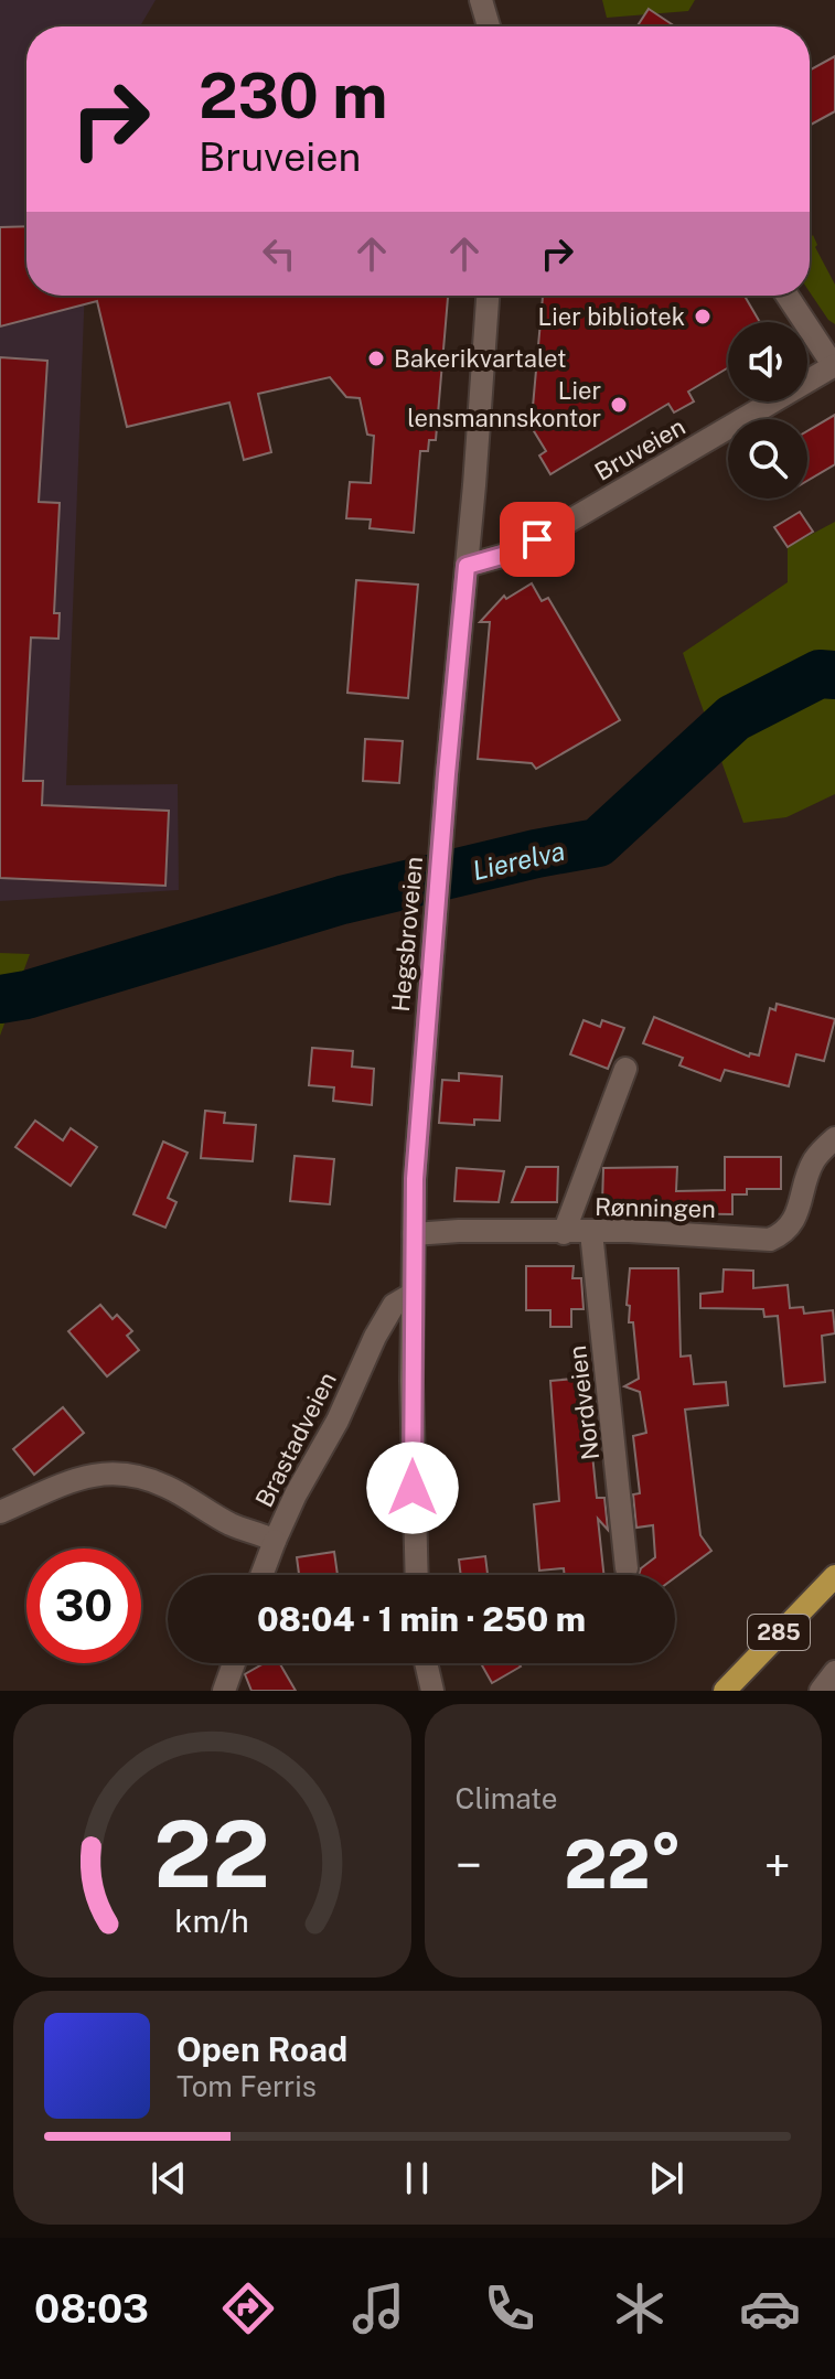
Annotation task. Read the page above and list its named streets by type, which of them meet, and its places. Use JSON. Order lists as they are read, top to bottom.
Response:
{
  "streets": {
    "main road": ["285"],
    "street": [
      "Bruveien",
      "Hegsbroveien",
      "Rønningen",
      "Nordveien",
      "Brastadveien"
    ]
  },
  "crossings": [
    ["Bruveien", "Hegsbroveien"],
    ["Hegsbroveien", "Rønningen"],
    ["Hegsbroveien", "Brastadveien"],
    ["Rønningen", "Nordveien"]
  ],
  "water": ["Lierelva"],
  "places": ["Lier bibliotek", "Bakerikvartalet", "Lier lensmannskontor"],
  "page": {
    "turn": ["230 m", "Bruveien"],
    "limit": "30",
    "trip": "08:04 · 1 min · 250 m",
    "tile": "Climate",
    "heat": ["−", "22°", "+"],
    "song": ["Open Road", "Tom Ferris"],
    "tabs": "08:03",
    "gauge": ["22", "km/h"]
  }
}
